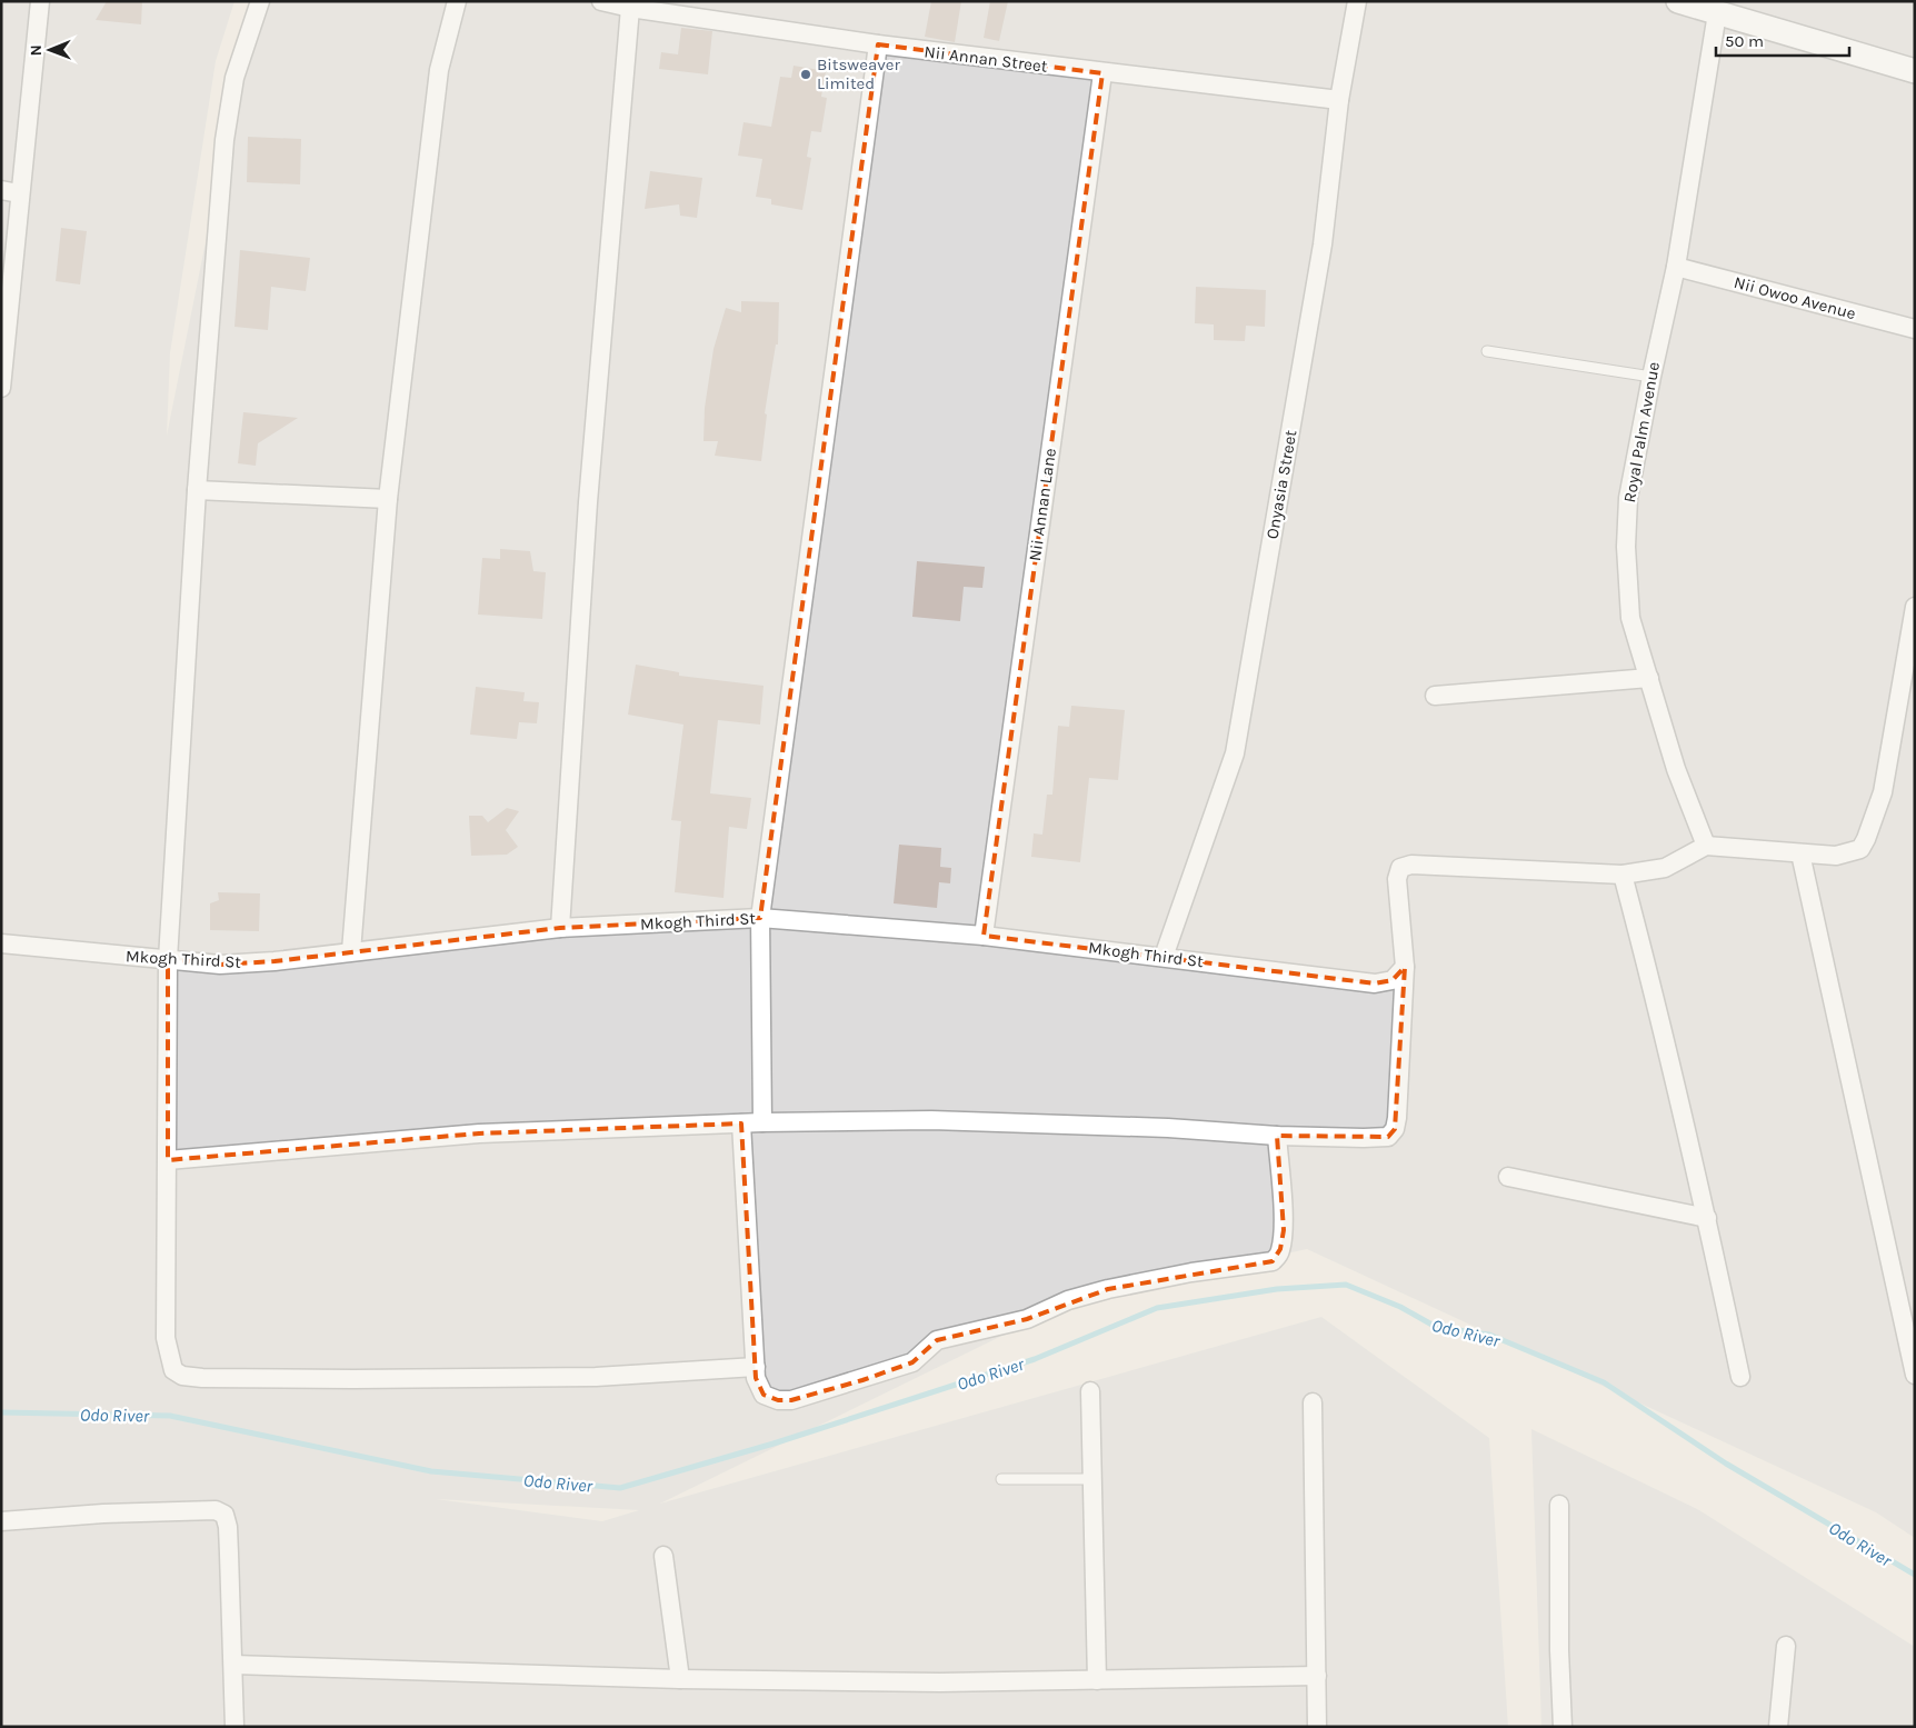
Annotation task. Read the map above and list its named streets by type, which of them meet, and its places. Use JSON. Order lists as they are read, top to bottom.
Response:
{
  "streets": {
    "street": [
      "Nii Annan Street",
      "Nii Owoo Avenue",
      "Royal Palm Avenue",
      "Onyasia Street",
      "Nii Annan Lane",
      "Mkogh Third St"
    ]
  },
  "crossings": [
    ["Nii Annan Street", "Onyasia Street"],
    ["Nii Annan Street", "Nii Annan Lane"],
    ["Nii Owoo Avenue", "Royal Palm Avenue"],
    ["Onyasia Street", "Mkogh Third St"],
    ["Nii Annan Lane", "Mkogh Third St"]
  ],
  "water": ["Odo River"],
  "places": ["Bitsweaver Limited"],
  "scale_bar": "50 m",
  "north": "left"
}
